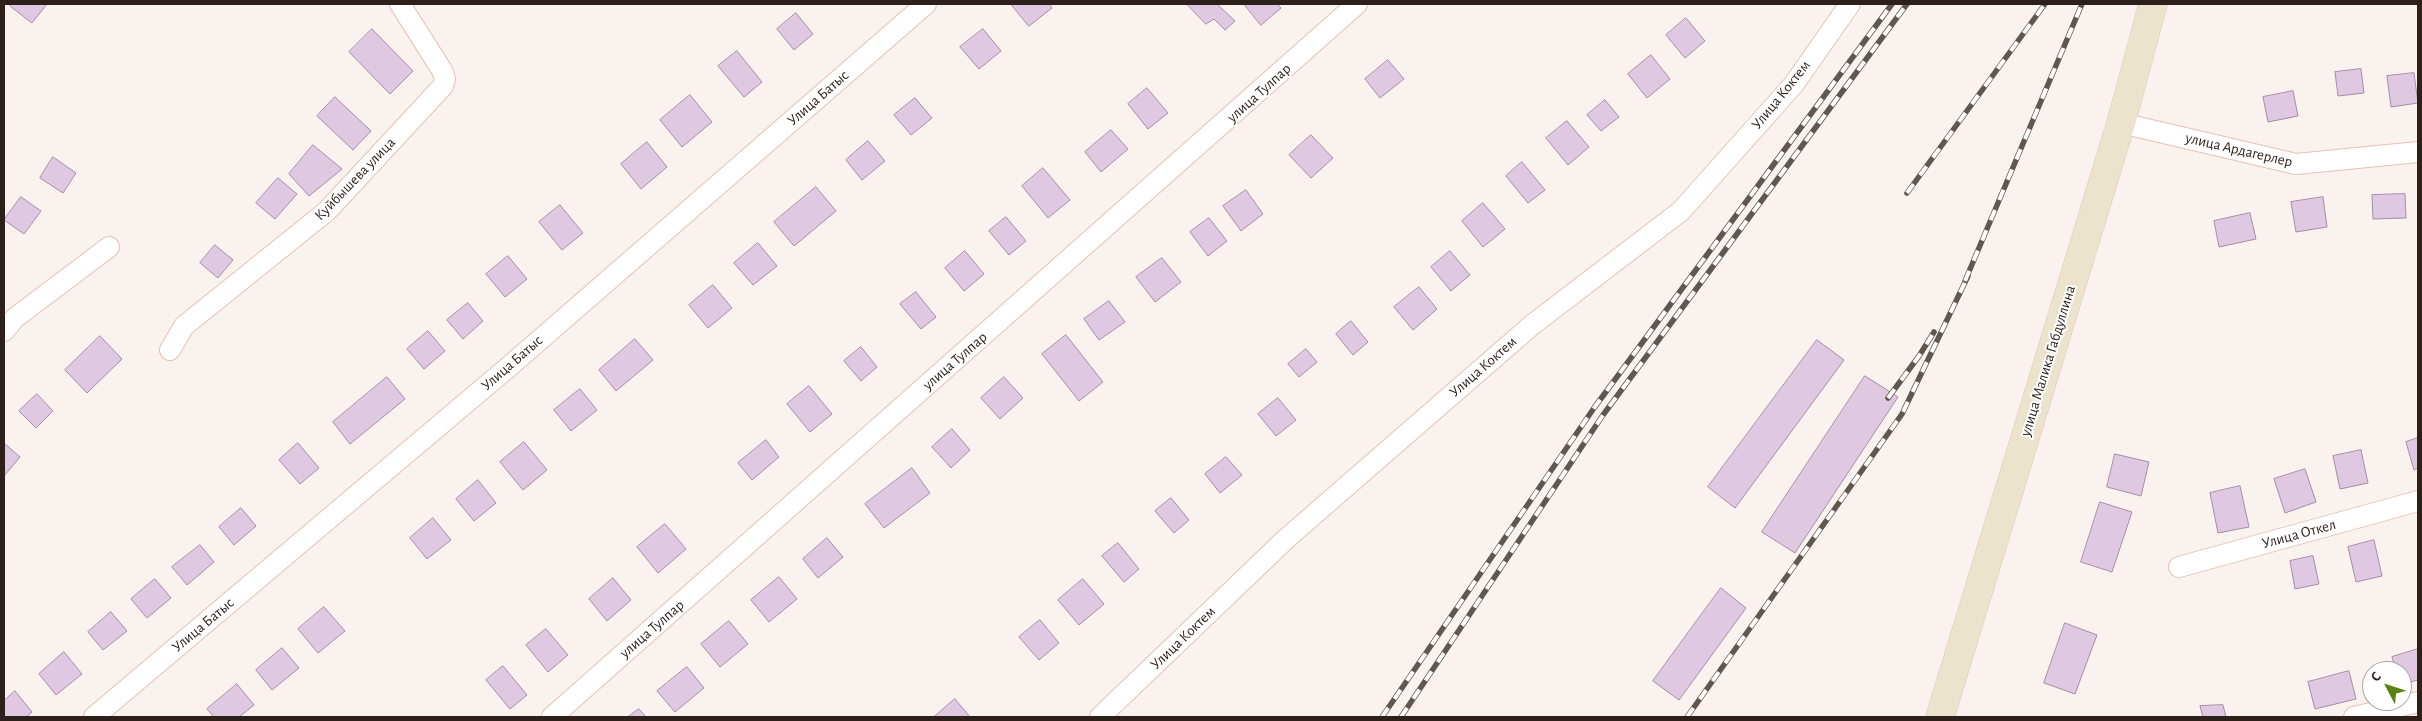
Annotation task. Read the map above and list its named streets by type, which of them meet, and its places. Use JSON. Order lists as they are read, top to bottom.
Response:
{
  "streets": {
    "main road": ["улица Малика Габдуллина"],
    "street": [
      "улица Тулпар",
      "Улица Коктем",
      "Улица Батыс",
      "улица Ардагерлер",
      "Куйбышева улица",
      "Улица Откел"
    ]
  },
  "crossings": [
    ["улица Ардагерлер", "улица Малика Габдуллина"]
  ],
  "north": "top left"
}
